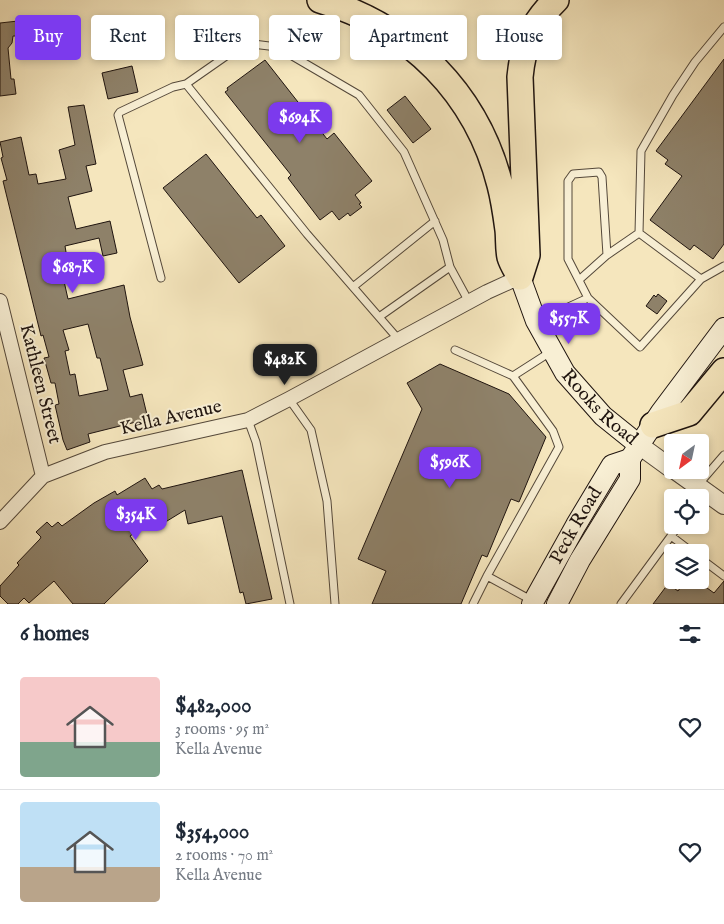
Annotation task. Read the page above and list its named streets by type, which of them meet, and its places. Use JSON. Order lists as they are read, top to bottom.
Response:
{
  "streets": {
    "main road": ["Rooks Road", "Peck Road"],
    "street": ["Kathleen Street", "Kella Avenue"]
  },
  "crossings": [
    ["Kathleen Street", "Kella Avenue"],
    ["Rooks Road", "Kella Avenue"],
    ["Rooks Road", "Peck Road"]
  ],
  "north": "bottom left",
  "page": {
    "chip": [
      "Buy",
      "Rent",
      "Filters",
      "New",
      "Apartment",
      "House"
    ],
    "price": [
      "$694K",
      "$687K",
      "$557K",
      "$482K",
      "$596K",
      "$354K"
    ],
    "heading": "6 homes",
    "list": [
      {
        "name": "$482,000",
        "note": "3 rooms · 95 m² · Kella Avenue"
      },
      {
        "name": "$354,000",
        "note": "2 rooms · 70 m² · Kella Avenue"
      }
    ]
  }
}
